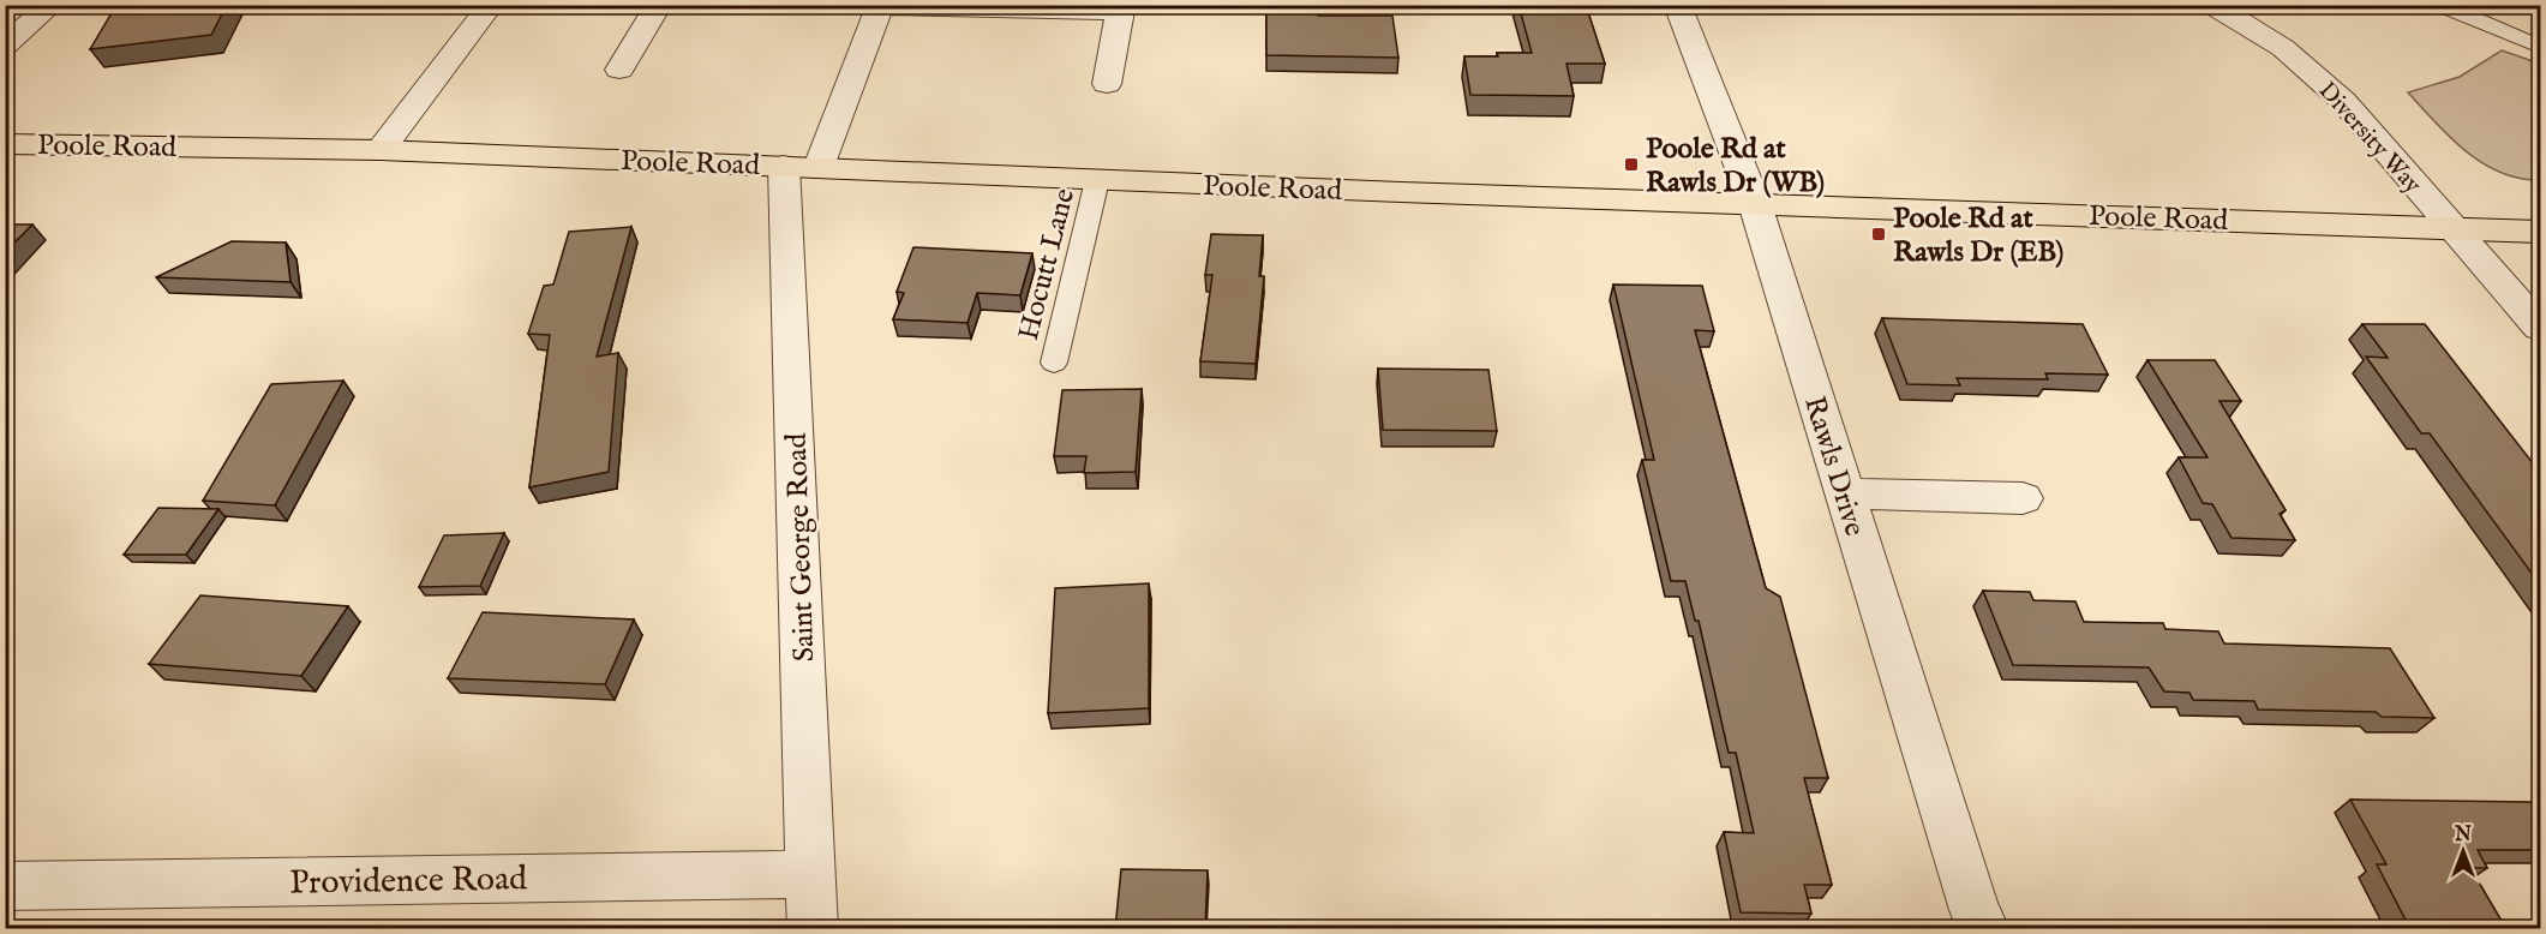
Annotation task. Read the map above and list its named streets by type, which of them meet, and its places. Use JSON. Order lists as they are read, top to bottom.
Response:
{
  "streets": {
    "main road": ["Poole Road"],
    "street": [
      "Diversity Way",
      "Rawls Drive",
      "Saint George Road",
      "Providence Road"
    ],
    "lane": ["Hocutt Lane"]
  },
  "crossings": [
    ["Diversity Way", "Poole Road"],
    ["Poole Road", "Hocutt Lane"],
    ["Poole Road", "Rawls Drive"],
    ["Poole Road", "Saint George Road"],
    ["Saint George Road", "Providence Road"]
  ],
  "places": {
    "transit": ["Poole Rd at Rawls Dr (WB)", "Poole Rd at Rawls Dr (EB)"]
  },
  "north": "top"
}
